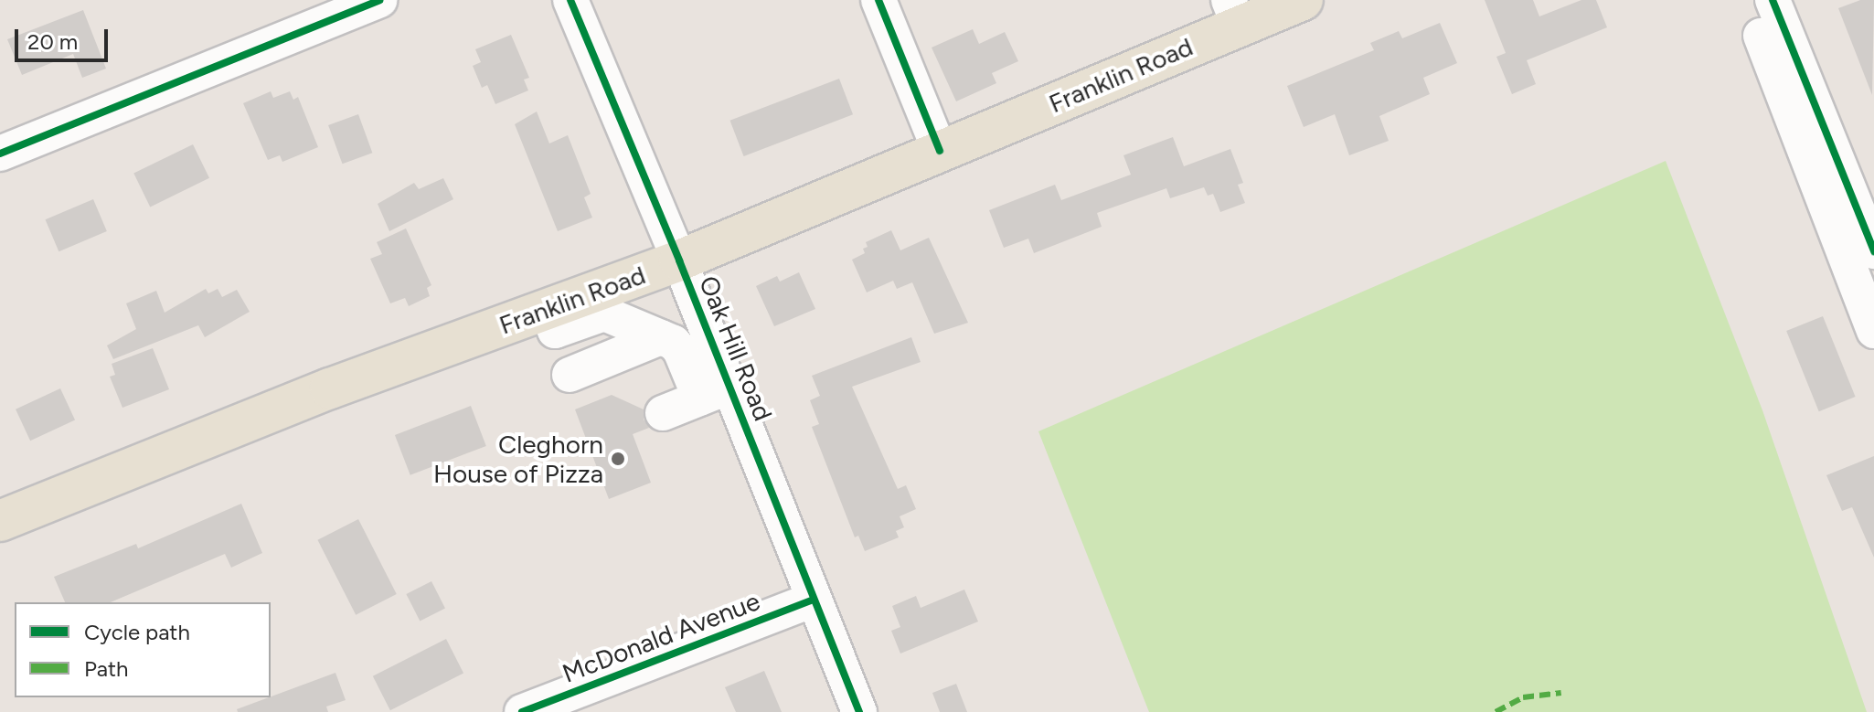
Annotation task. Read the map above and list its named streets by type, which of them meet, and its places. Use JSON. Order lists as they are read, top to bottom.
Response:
{
  "streets": {
    "main road": ["Franklin Road"],
    "street": ["Oak Hill Road", "McDonald Avenue"]
  },
  "crossings": [
    ["Franklin Road", "Oak Hill Road"],
    ["Oak Hill Road", "McDonald Avenue"]
  ],
  "places": ["Cleghorn House of Pizza"],
  "legend": ["Cycle path", "Path"],
  "scale_bar": "20 m"
}
